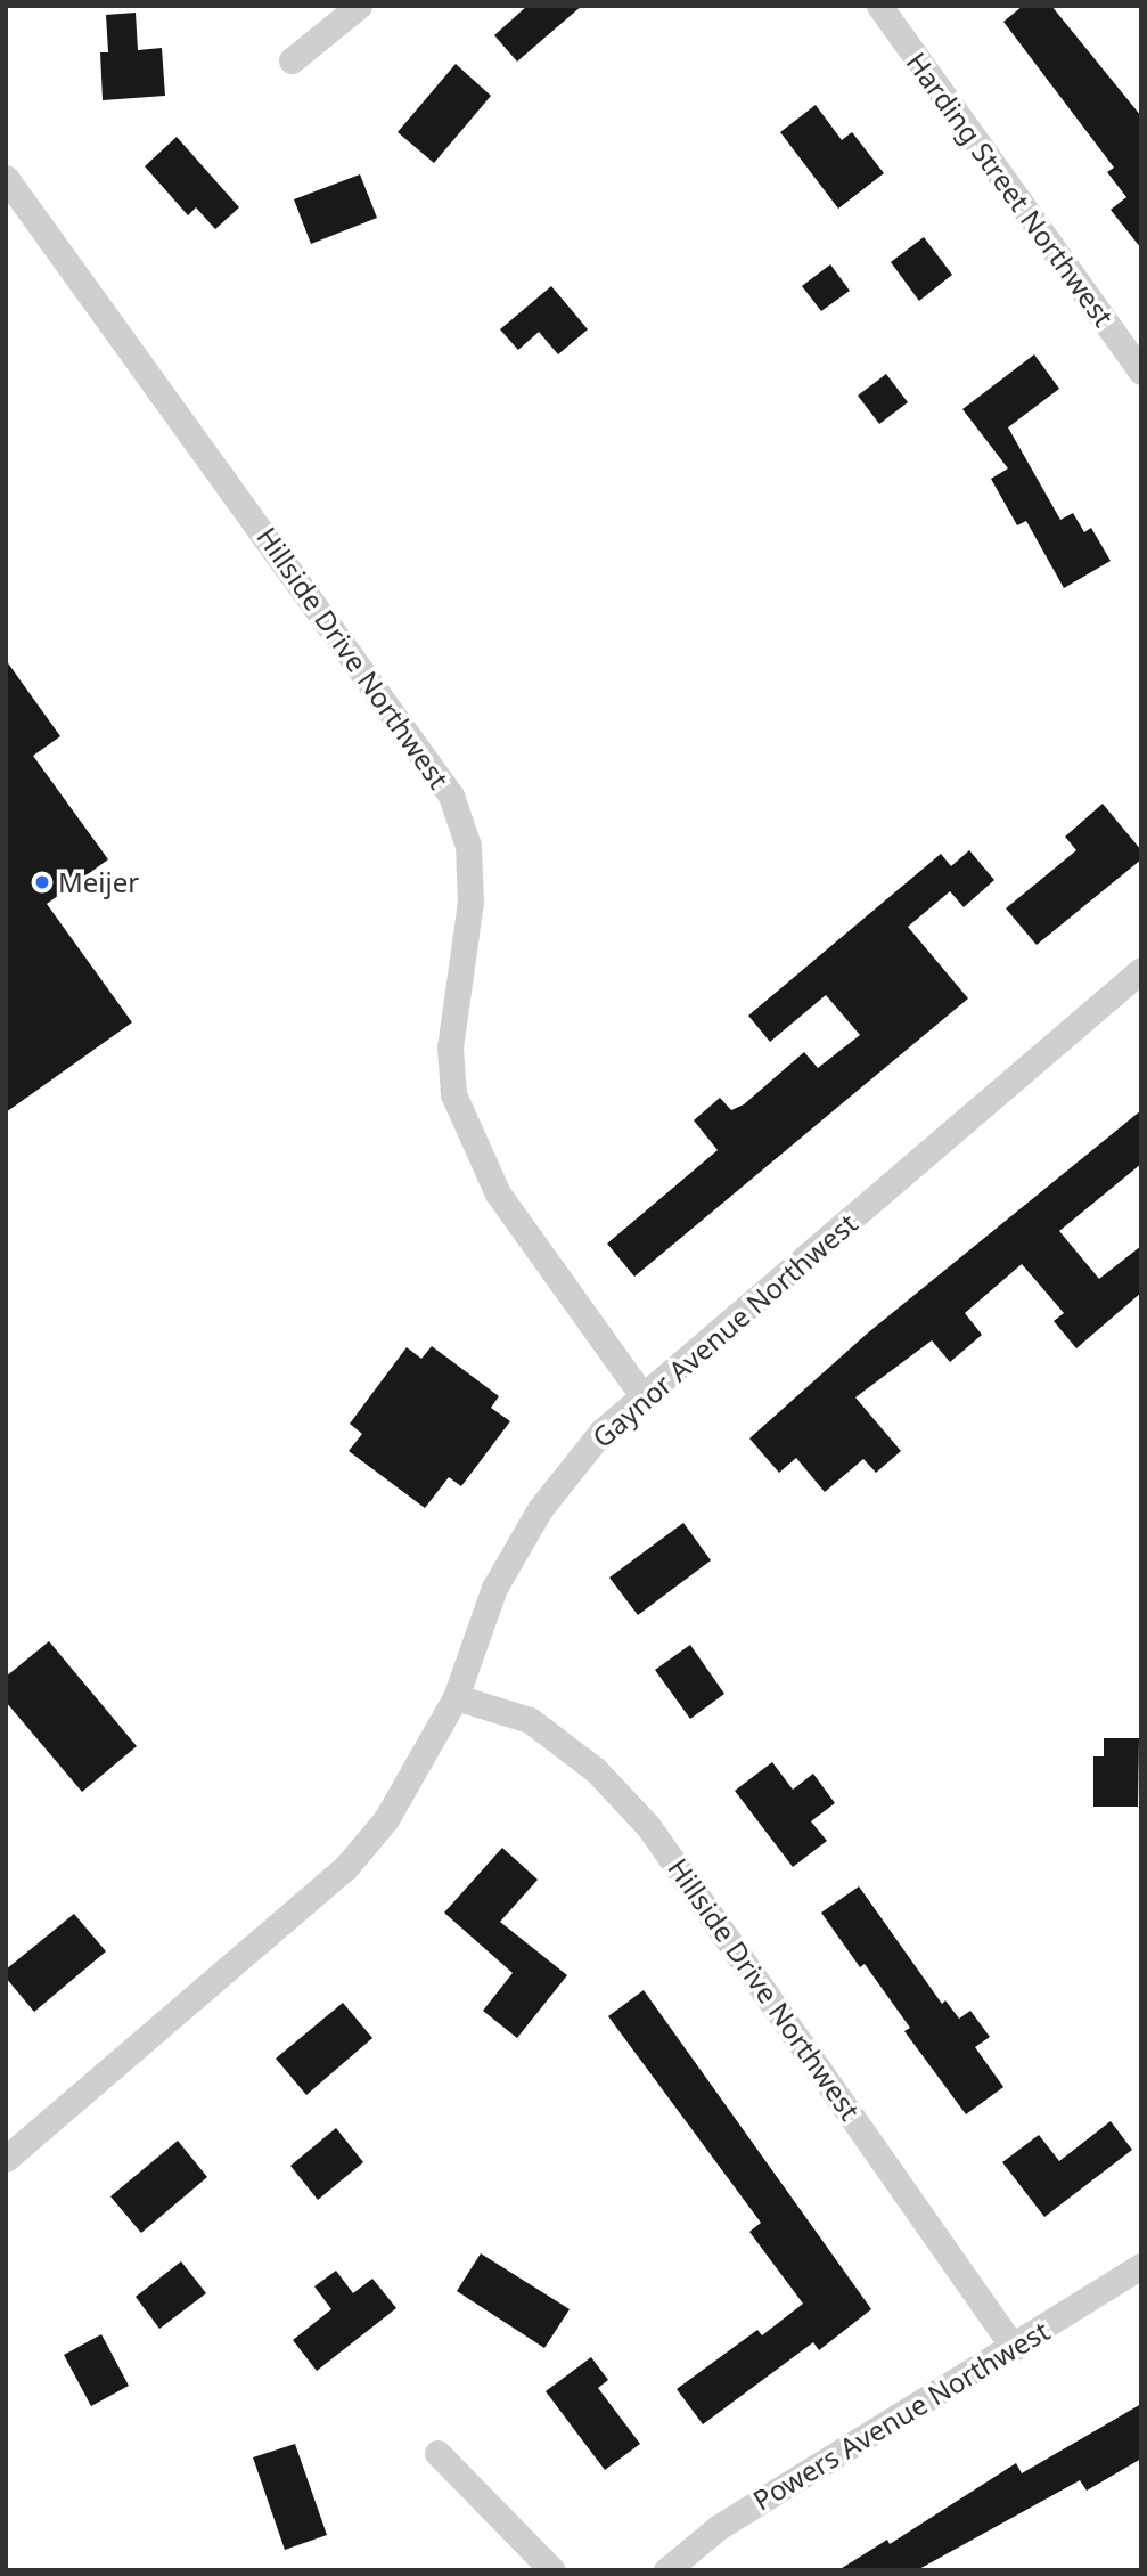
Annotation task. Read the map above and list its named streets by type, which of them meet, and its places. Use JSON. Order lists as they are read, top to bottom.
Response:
{
  "streets": {
    "street": [
      "Harding Street Northwest",
      "Hillside Drive Northwest",
      "Gaynor Avenue Northwest",
      "Powers Avenue Northwest"
    ]
  },
  "crossings": [
    ["Hillside Drive Northwest", "Gaynor Avenue Northwest"],
    ["Hillside Drive Northwest", "Powers Avenue Northwest"]
  ],
  "places": ["Meijer"]
}
